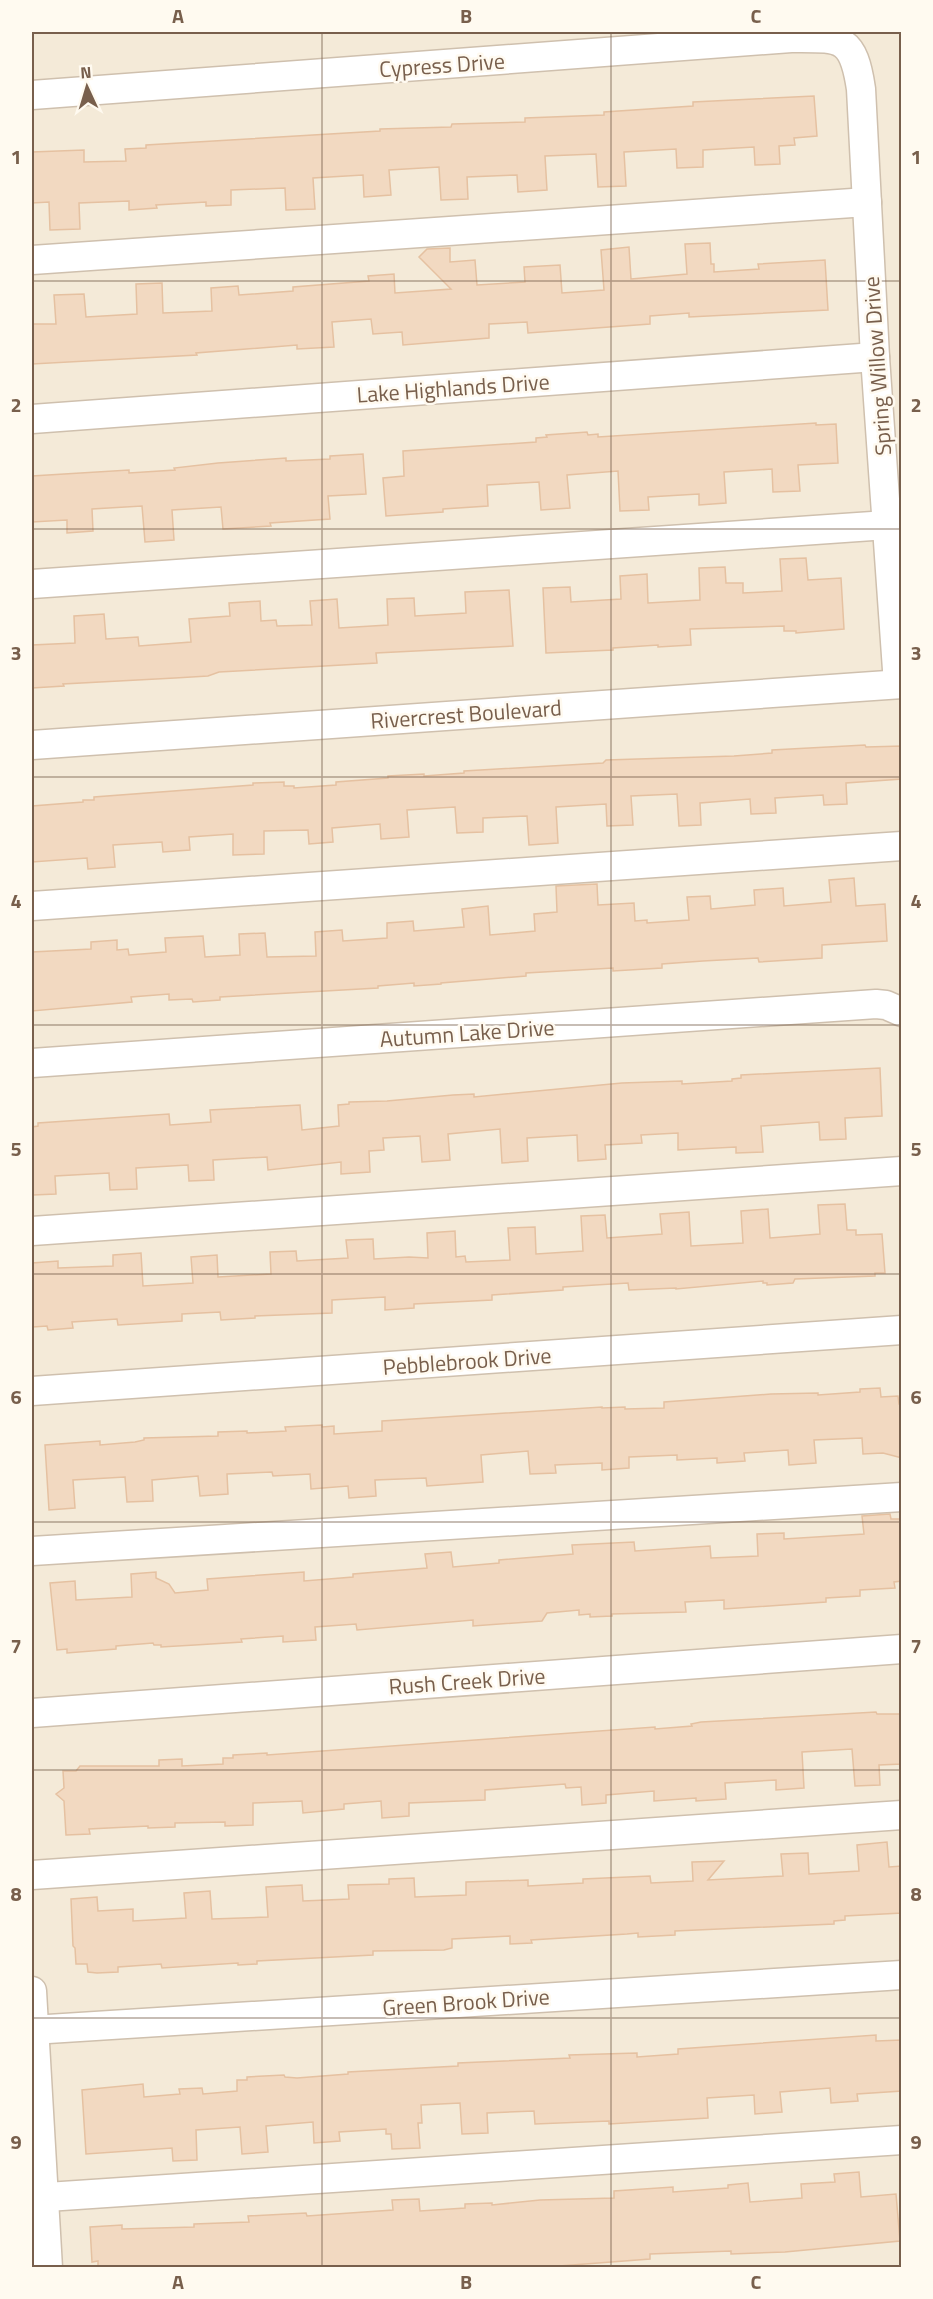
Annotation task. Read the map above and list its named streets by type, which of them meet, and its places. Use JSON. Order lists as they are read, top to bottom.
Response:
{
  "streets": {
    "street": [
      "Cypress Drive",
      "Spring Willow Drive",
      "Lake Highlands Drive",
      "Rivercrest Boulevard",
      "Autumn Lake Drive",
      "Pebblebrook Drive",
      "Rush Creek Drive",
      "Green Brook Drive"
    ]
  },
  "crossings": [
    ["Cypress Drive", "Spring Willow Drive"],
    ["Spring Willow Drive", "Lake Highlands Drive"],
    ["Spring Willow Drive", "Rivercrest Boulevard"]
  ],
  "north": "top",
  "grid": {
    "columns": ["A", "B", "C"],
    "rows": [
      "1",
      "2",
      "3",
      "4",
      "5",
      "6",
      "7",
      "8",
      "9"
    ]
  }
}
